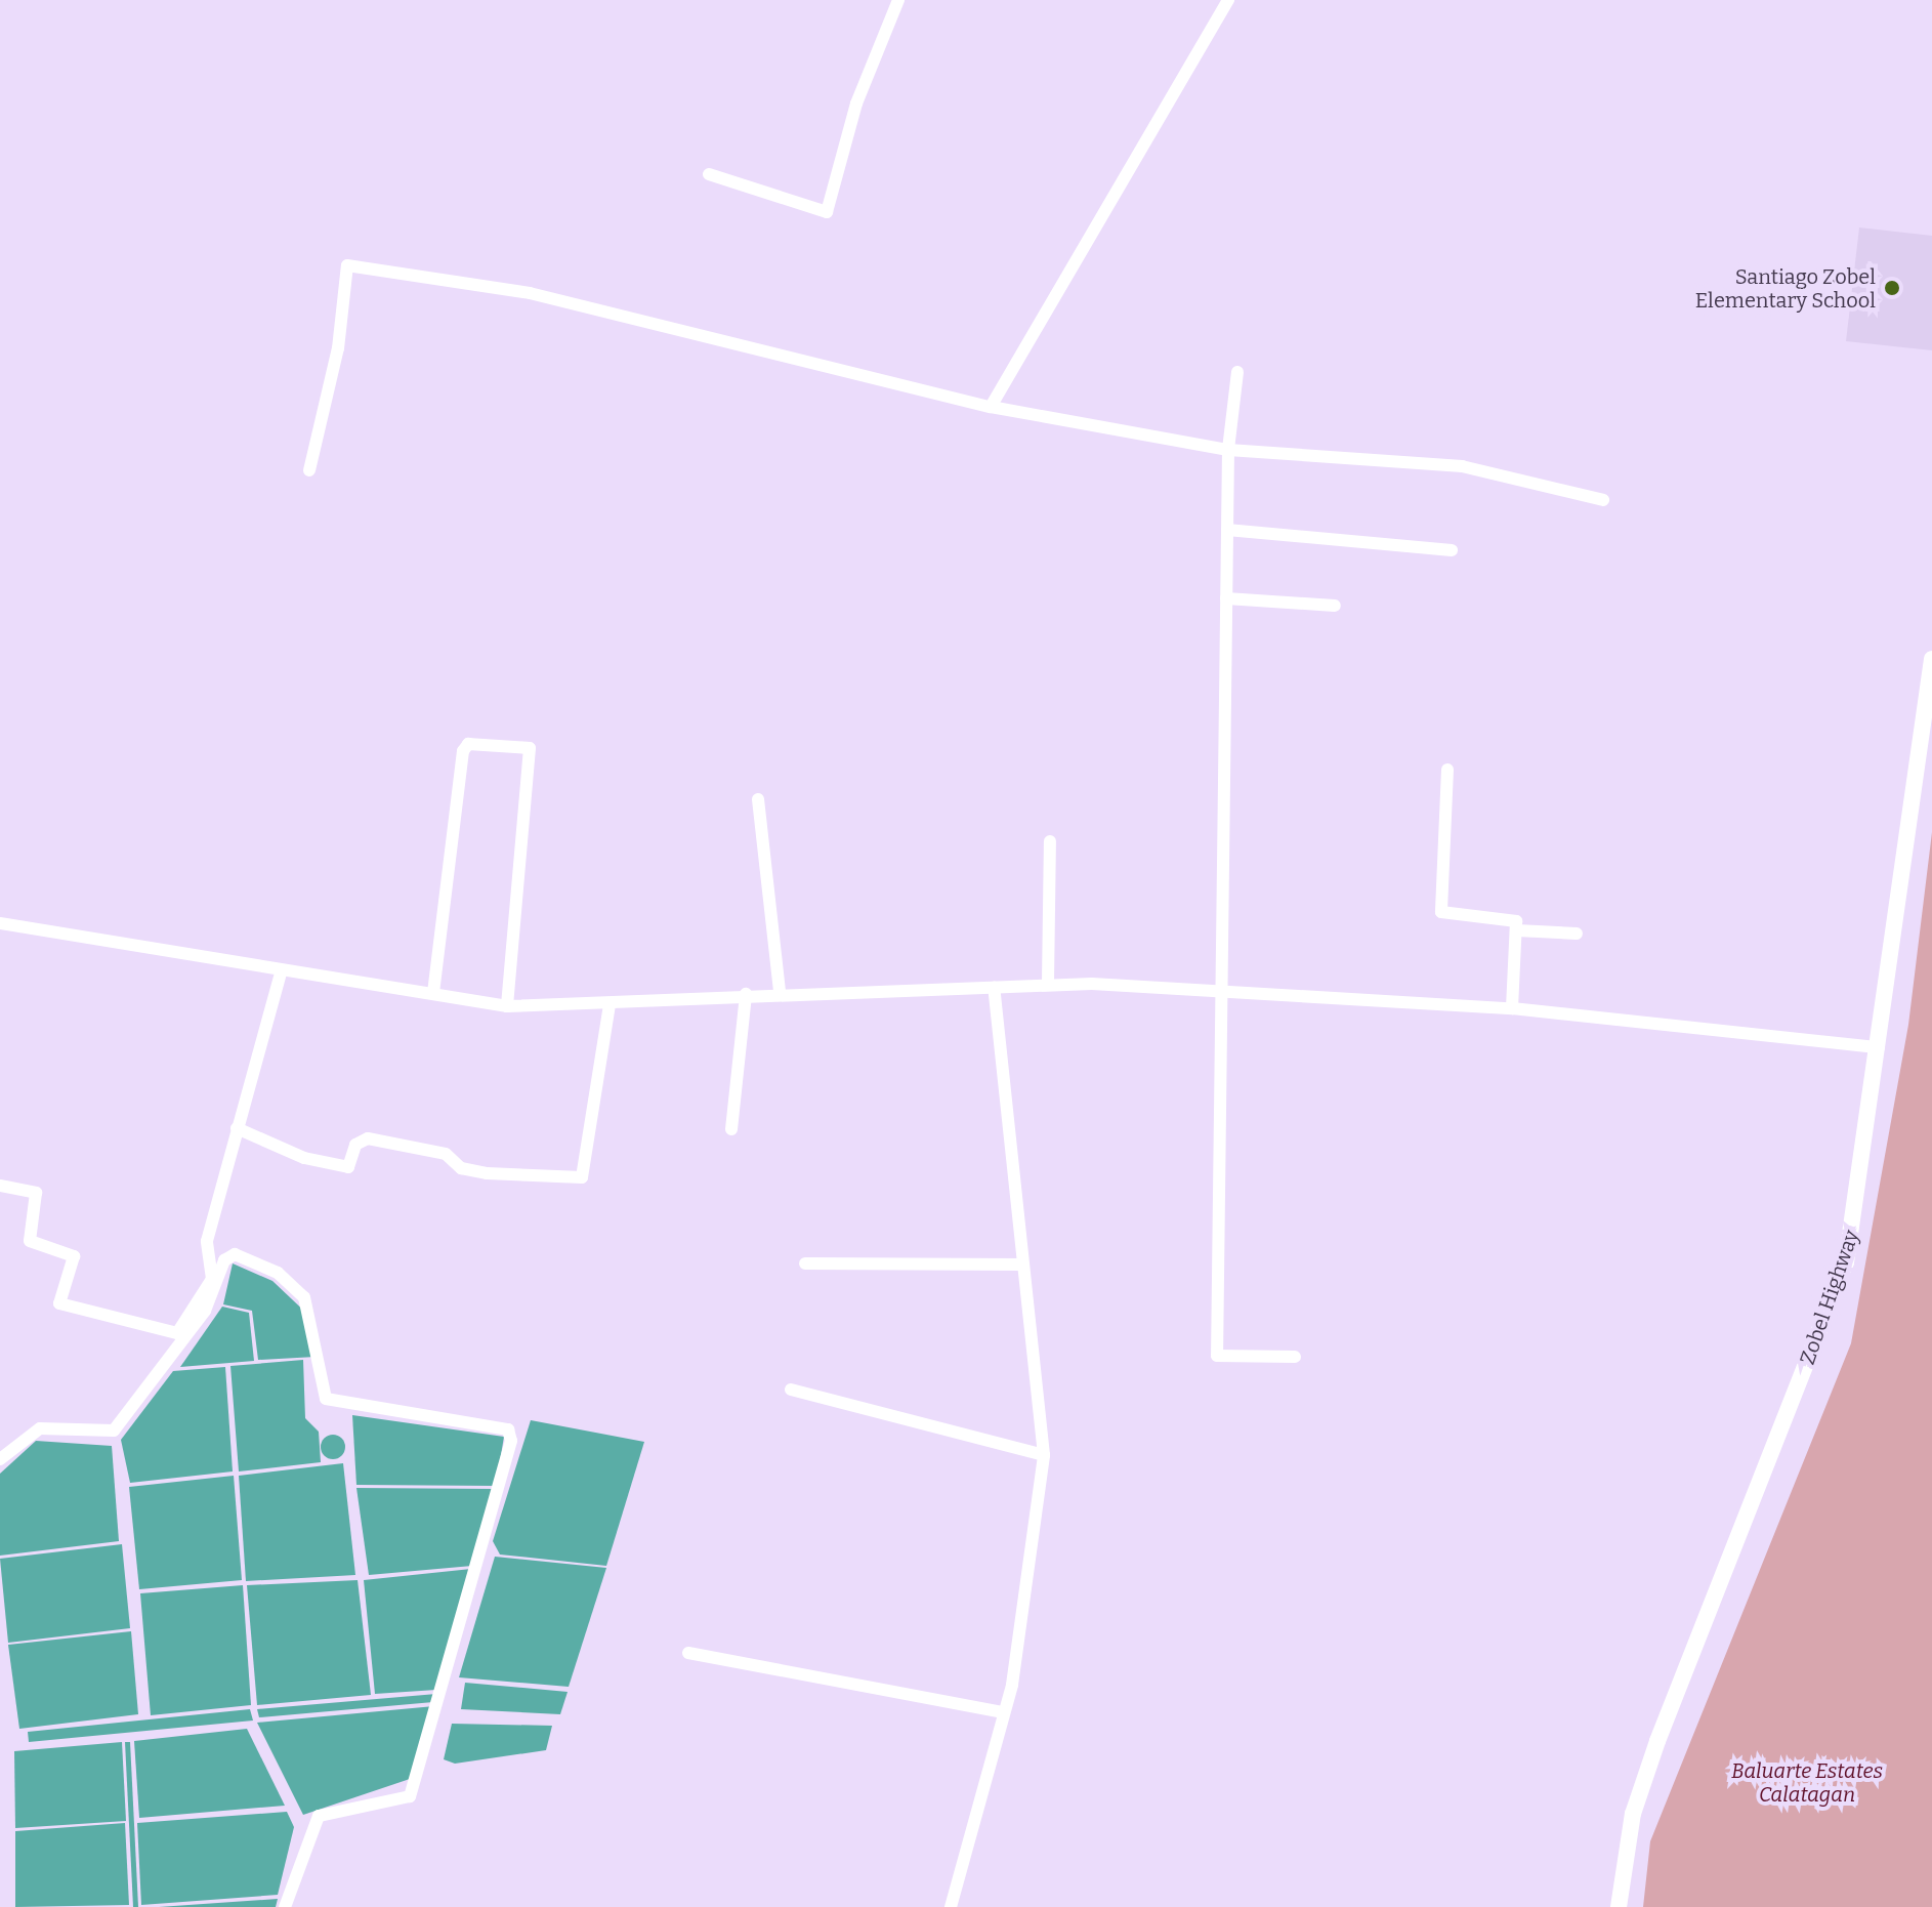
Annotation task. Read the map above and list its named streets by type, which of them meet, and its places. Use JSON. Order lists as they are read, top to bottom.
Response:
{
  "streets": {
    "main road": ["Zobel Highway"]
  },
  "parks": ["Baluarte Estates Calatagan"],
  "places": ["Santiago Zobel Elementary School"]
}
